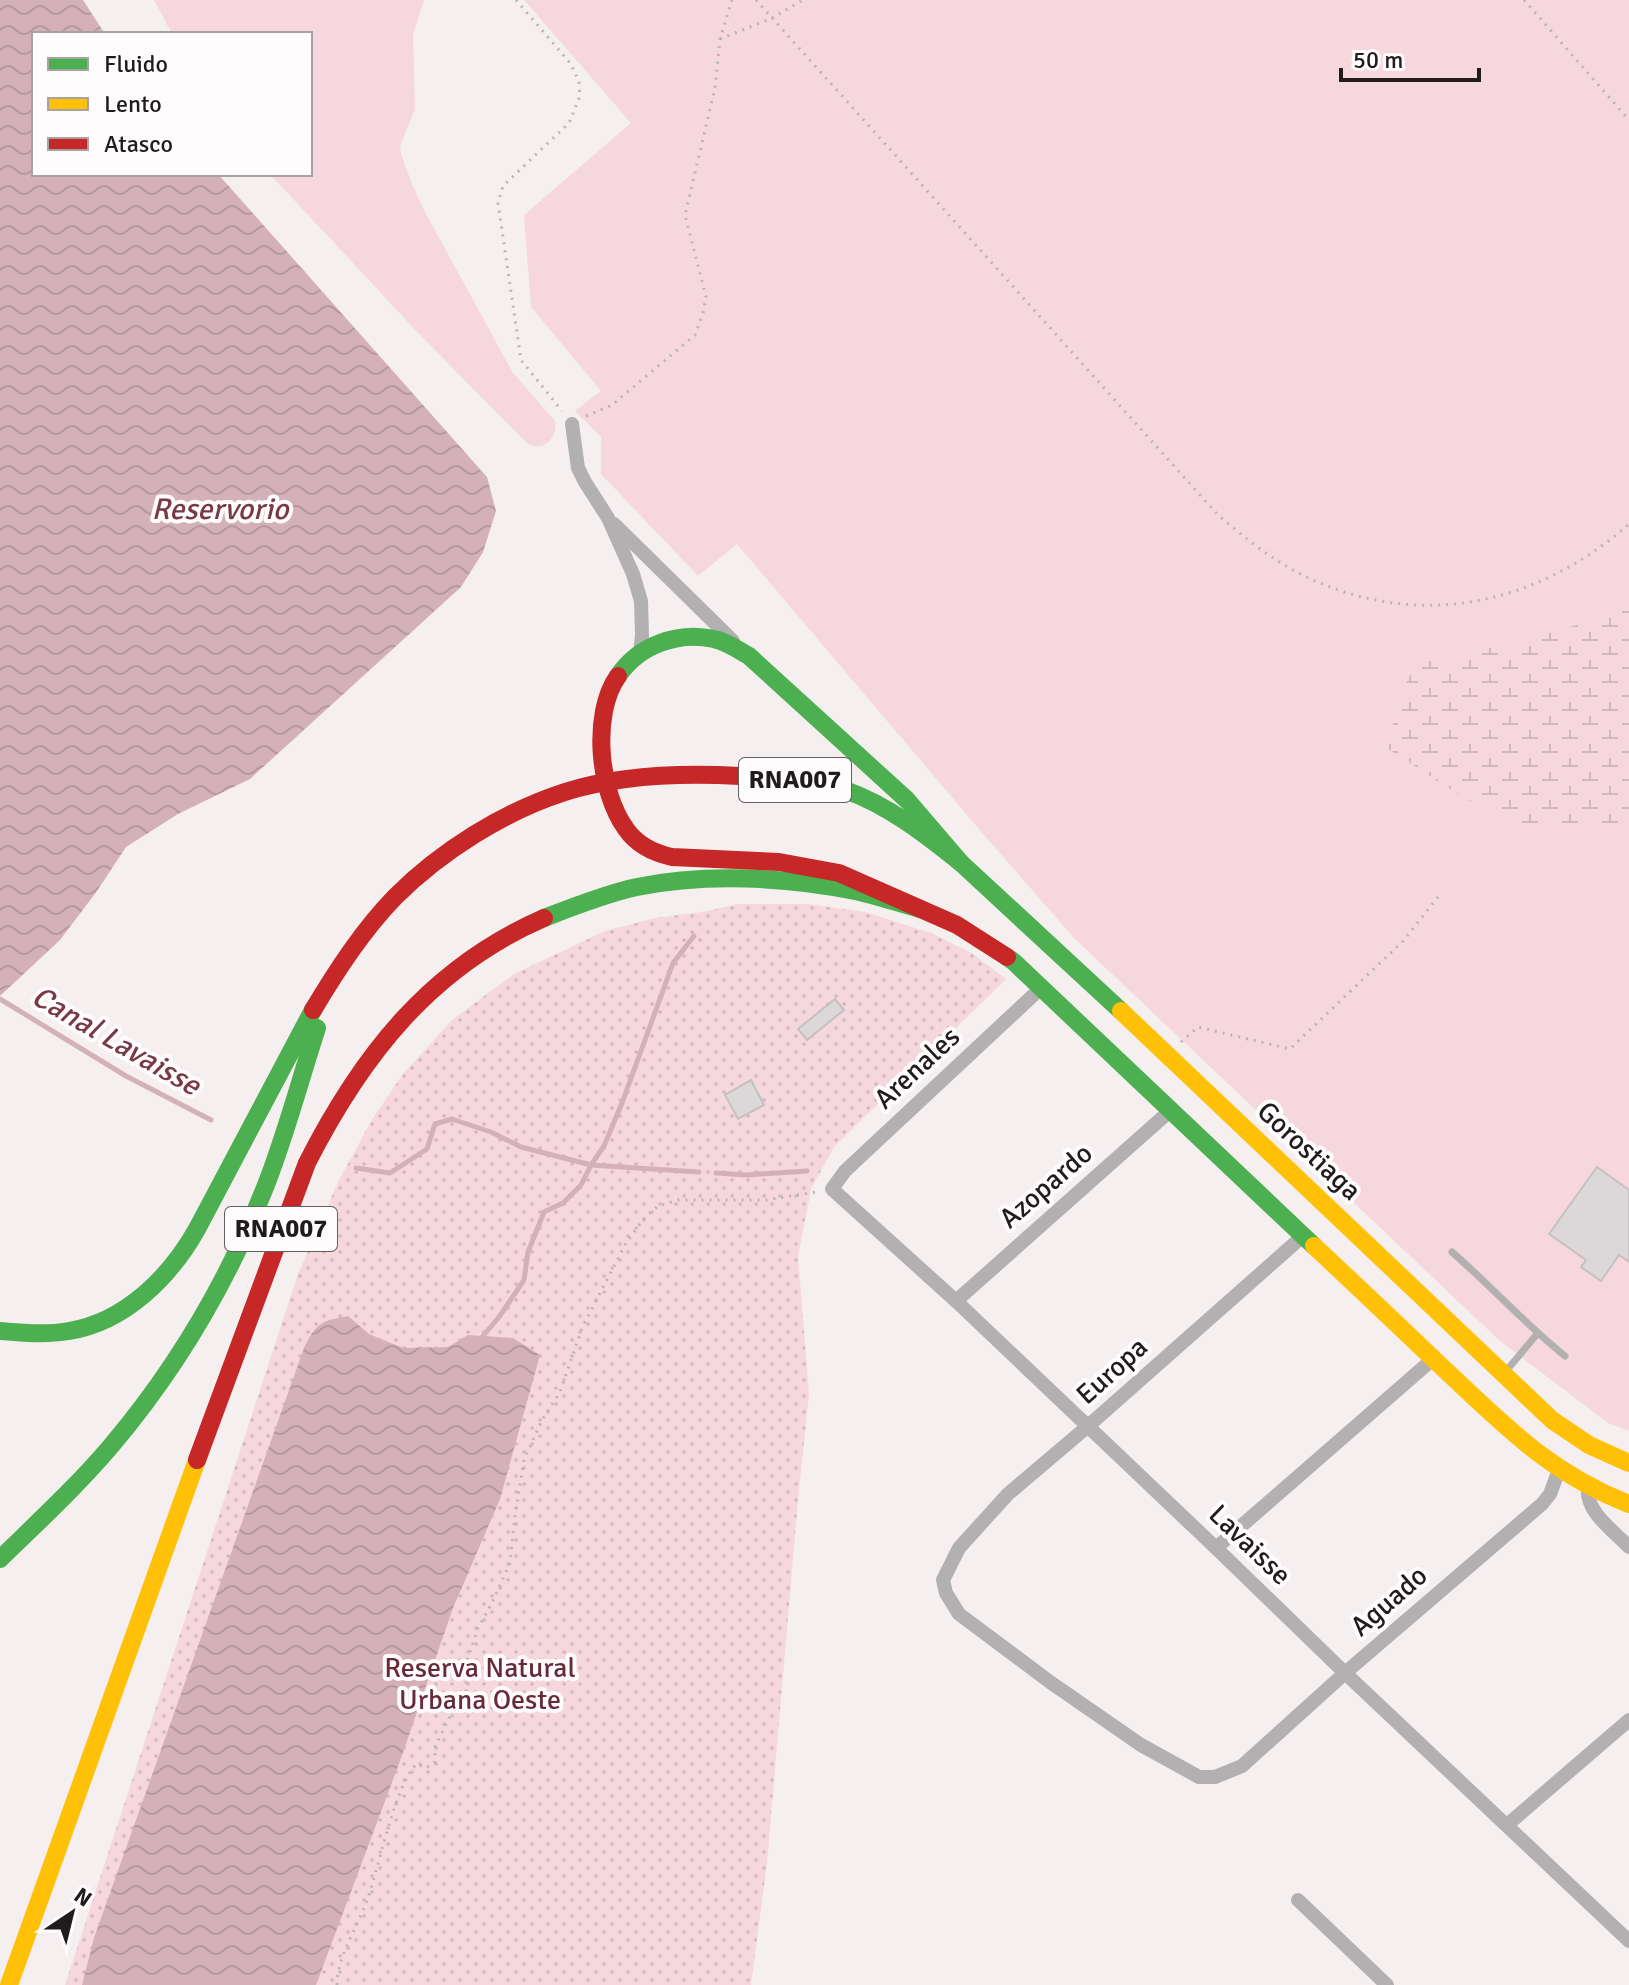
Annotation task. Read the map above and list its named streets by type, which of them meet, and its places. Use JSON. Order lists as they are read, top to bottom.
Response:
{
  "streets": {
    "main road": ["RNA007", "Gorostiaga"],
    "street": [
      "Arenales",
      "Azopardo",
      "Europa",
      "Lavaisse",
      "Aguado"
    ]
  },
  "crossings": [
    ["RNA007", "Gorostiaga"],
    ["Arenales", "Gorostiaga"],
    ["Arenales", "Lavaisse"],
    ["Gorostiaga", "Azopardo"],
    ["Gorostiaga", "Europa"],
    ["Gorostiaga", "Aguado"],
    ["Azopardo", "Lavaisse"],
    ["Europa", "Lavaisse"],
    ["Europa", "Aguado"],
    ["Lavaisse", "Aguado"]
  ],
  "water": ["Reservorio", "Canal Lavaisse"],
  "parks": ["Reserva Natural Urbana Oeste"],
  "legend": ["Fluido", "Lento", "Atasco"],
  "scale_bar": "50 m",
  "north": "top right"
}
